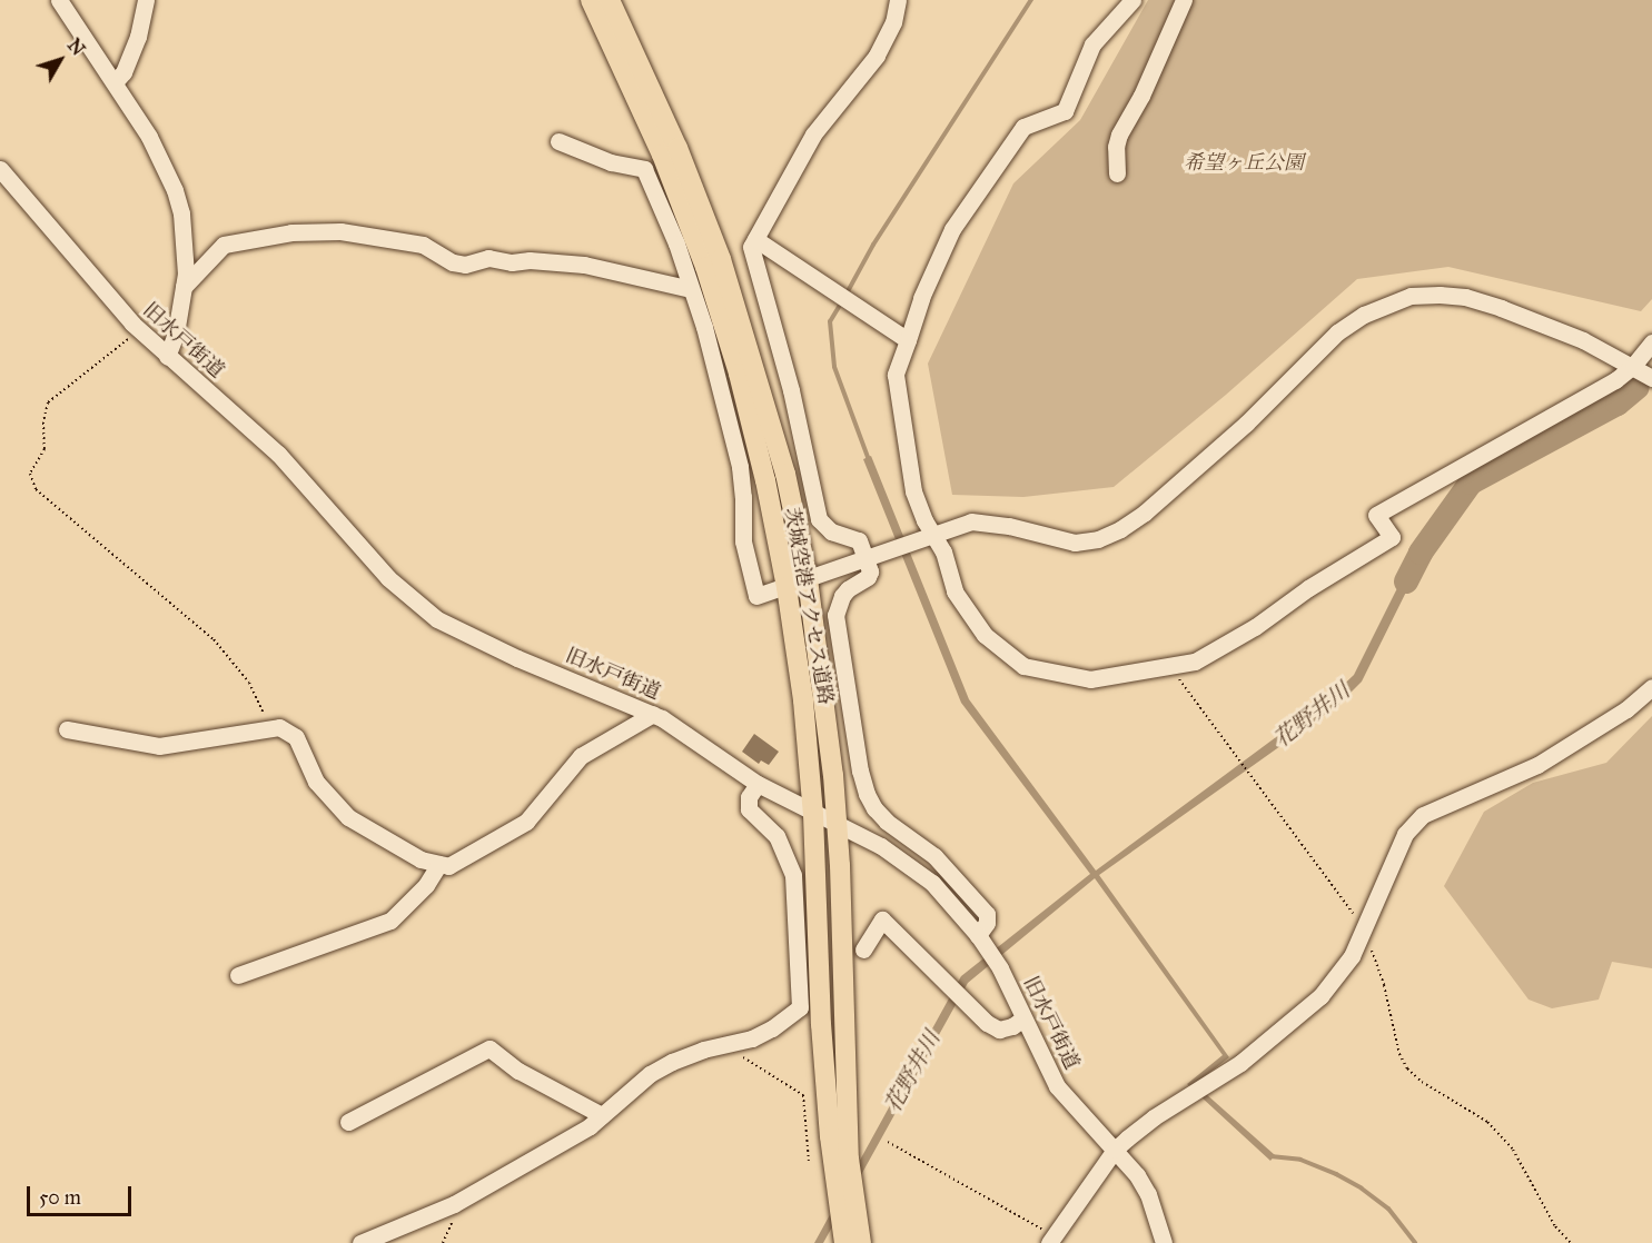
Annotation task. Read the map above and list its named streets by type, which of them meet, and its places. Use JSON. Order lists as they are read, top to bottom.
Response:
{
  "streets": {
    "main road": ["茨城空港アクセス道路"],
    "street": ["旧水戸街道"]
  },
  "crossings": [
    ["旧水戸街道", "茨城空港アクセス道路"]
  ],
  "water": ["花野井川"],
  "parks": ["希望ヶ丘公園"],
  "scale_bar": "50 m",
  "north": "top right"
}
